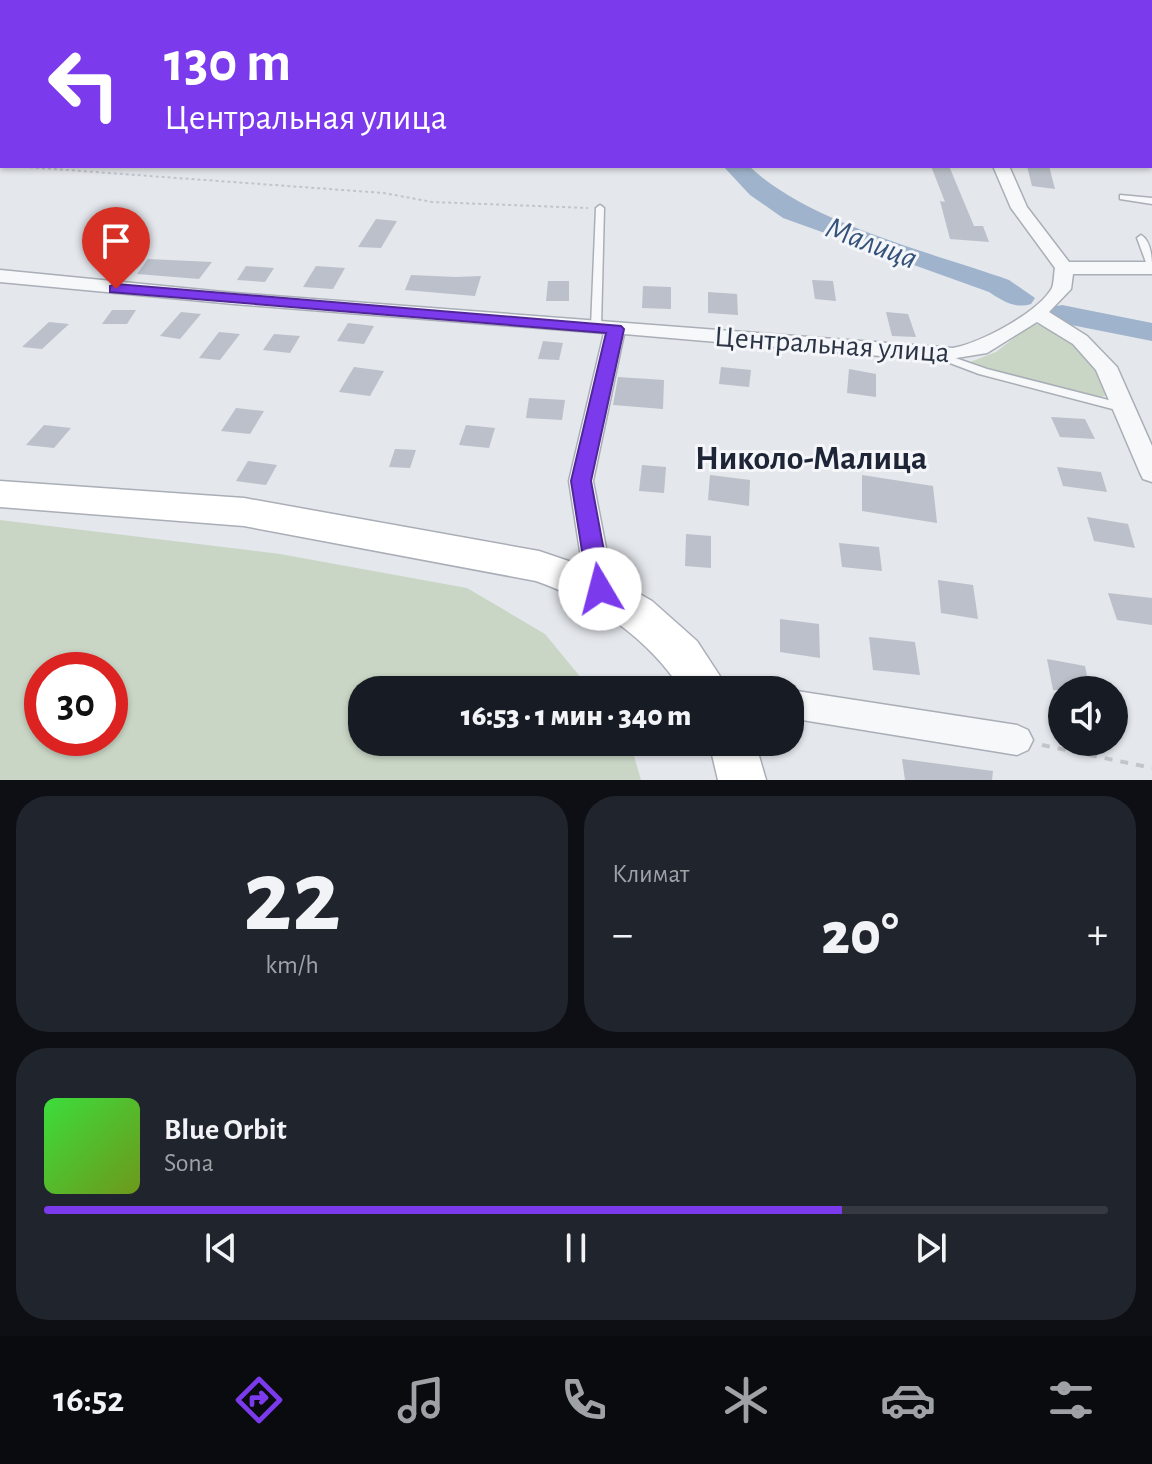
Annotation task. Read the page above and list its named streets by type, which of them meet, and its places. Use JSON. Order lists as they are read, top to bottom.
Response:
{
  "streets": {
    "street": ["Центральная улица"]
  },
  "districts": ["Николо-Малица"],
  "water": ["Малица"],
  "page": {
    "turn": ["130 m", "Центральная улица"],
    "limit": "30",
    "trip": "16:53 · 1 мин · 340 m",
    "tile": [
      ["22", "km/h"],
      "Климат"
    ],
    "heat": ["−", "20°", "+"],
    "song": ["Blue Orbit", "Sona"],
    "tabs": "16:52"
  }
}
